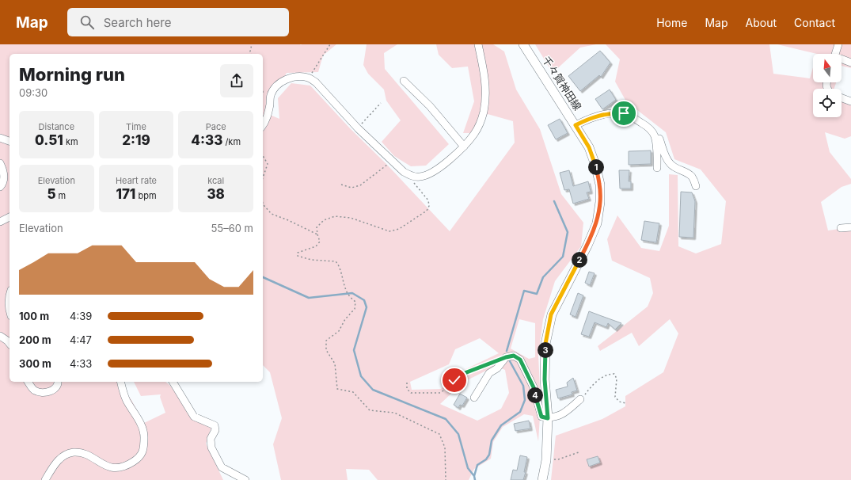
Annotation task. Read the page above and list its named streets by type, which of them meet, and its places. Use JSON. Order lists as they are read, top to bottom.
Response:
{
  "streets": {
    "main road": ["千々賀神田線"]
  },
  "north": "top",
  "page": {
    "header": "Map",
    "search": "Search here",
    "nav": [
      "Home",
      "Map",
      "About",
      "Contact"
    ],
    "heading": ["Morning run", "09:30"],
    "stats": [
      ["Distance", "0.51 km"],
      ["Time", "2:19"],
      ["Pace", "4:33 /km"],
      ["Elevation", "5 m"],
      ["Heart rate", "171 bpm"],
      ["kcal", "38"]
    ],
    "pins": [
      "1",
      "2",
      "3",
      "4"
    ],
    "chart": ["Elevation", "55–60 m"],
    "list": [
      {
        "name": "100 m",
        "note": "4:39"
      },
      {
        "name": "200 m",
        "note": "4:47"
      },
      {
        "name": "300 m",
        "note": "4:33"
      }
    ]
  }
}
